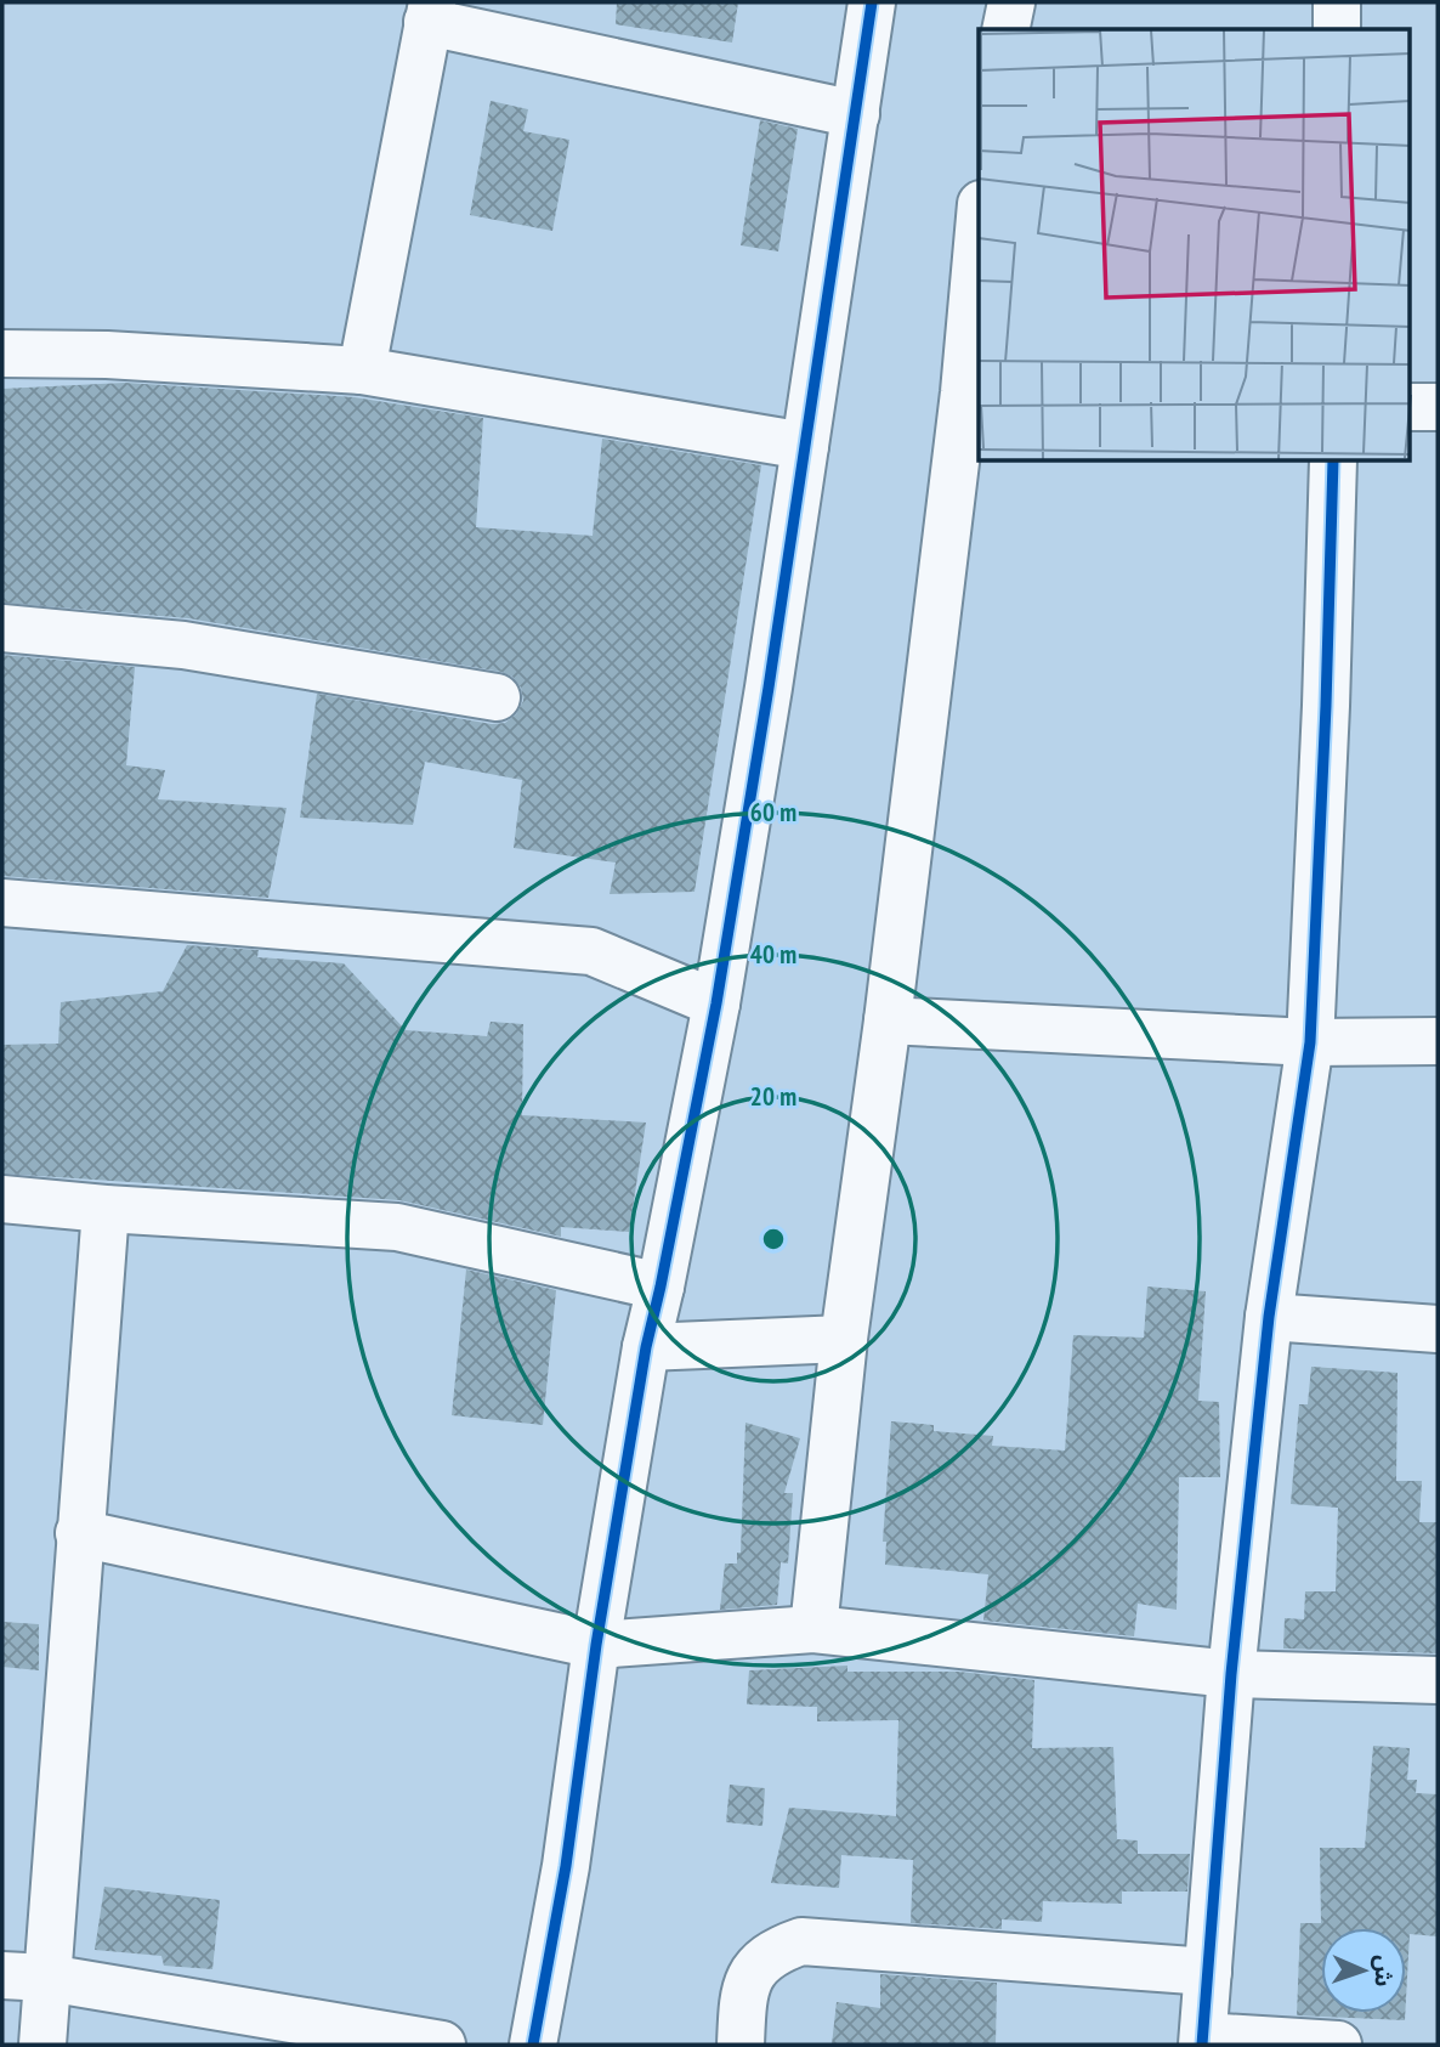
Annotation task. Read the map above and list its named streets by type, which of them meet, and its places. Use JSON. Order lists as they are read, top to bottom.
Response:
{
  "north": "right",
  "rings": ["60 m", "40 m", "20 m"]
}
